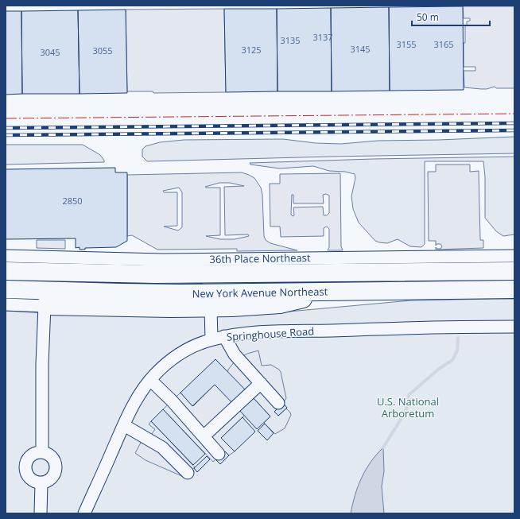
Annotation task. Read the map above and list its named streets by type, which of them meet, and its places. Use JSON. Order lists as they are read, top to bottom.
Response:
{
  "streets": {
    "highway": ["New York Avenue Northeast"],
    "street": ["36th Place Northeast", "Springhouse Road"]
  },
  "parks": ["U.S. National Arboretum"],
  "house_numbers": [
    "3137",
    "3135",
    "3155",
    "3165",
    "3145",
    "3125",
    "3055",
    "3045",
    "2850"
  ],
  "scale_bar": "50 m"
}
